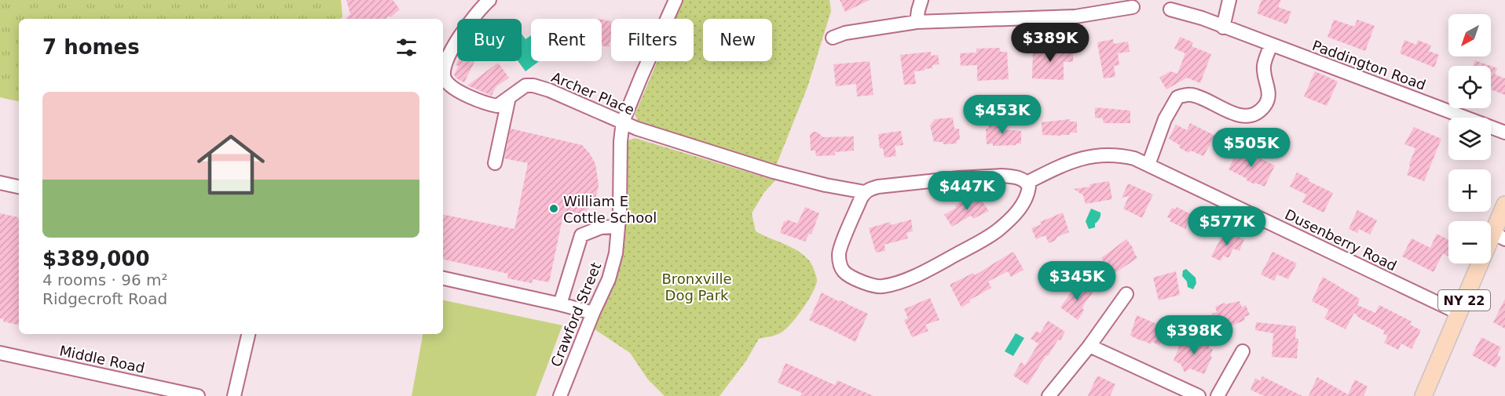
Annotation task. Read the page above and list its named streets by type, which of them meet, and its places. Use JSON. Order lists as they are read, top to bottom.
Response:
{
  "streets": {
    "main road": ["NY 22"],
    "street": [
      "Paddington Road",
      "Archer Place",
      "Dusenberry Road",
      "Crawford Street",
      "Middle Road"
    ]
  },
  "crossings": [
    ["Archer Place", "Crawford Street"],
    ["Dusenberry Road", "NY 22"]
  ],
  "parks": ["Bronxville Dog Park"],
  "places": ["William E Cottle School"],
  "north": "bottom left",
  "page": {
    "map_buttons": ["+", "−"],
    "chip": [
      "Buy",
      "Rent",
      "Filters",
      "New"
    ],
    "heading": "7 homes",
    "price": [
      "$389K",
      "$453K",
      "$505K",
      "$447K",
      "$577K",
      "$345K",
      "$398K"
    ],
    "list": [
      {
        "name": "$389,000",
        "note": "4 rooms · 96 m² · Ridgecroft Road"
      }
    ]
  }
}
